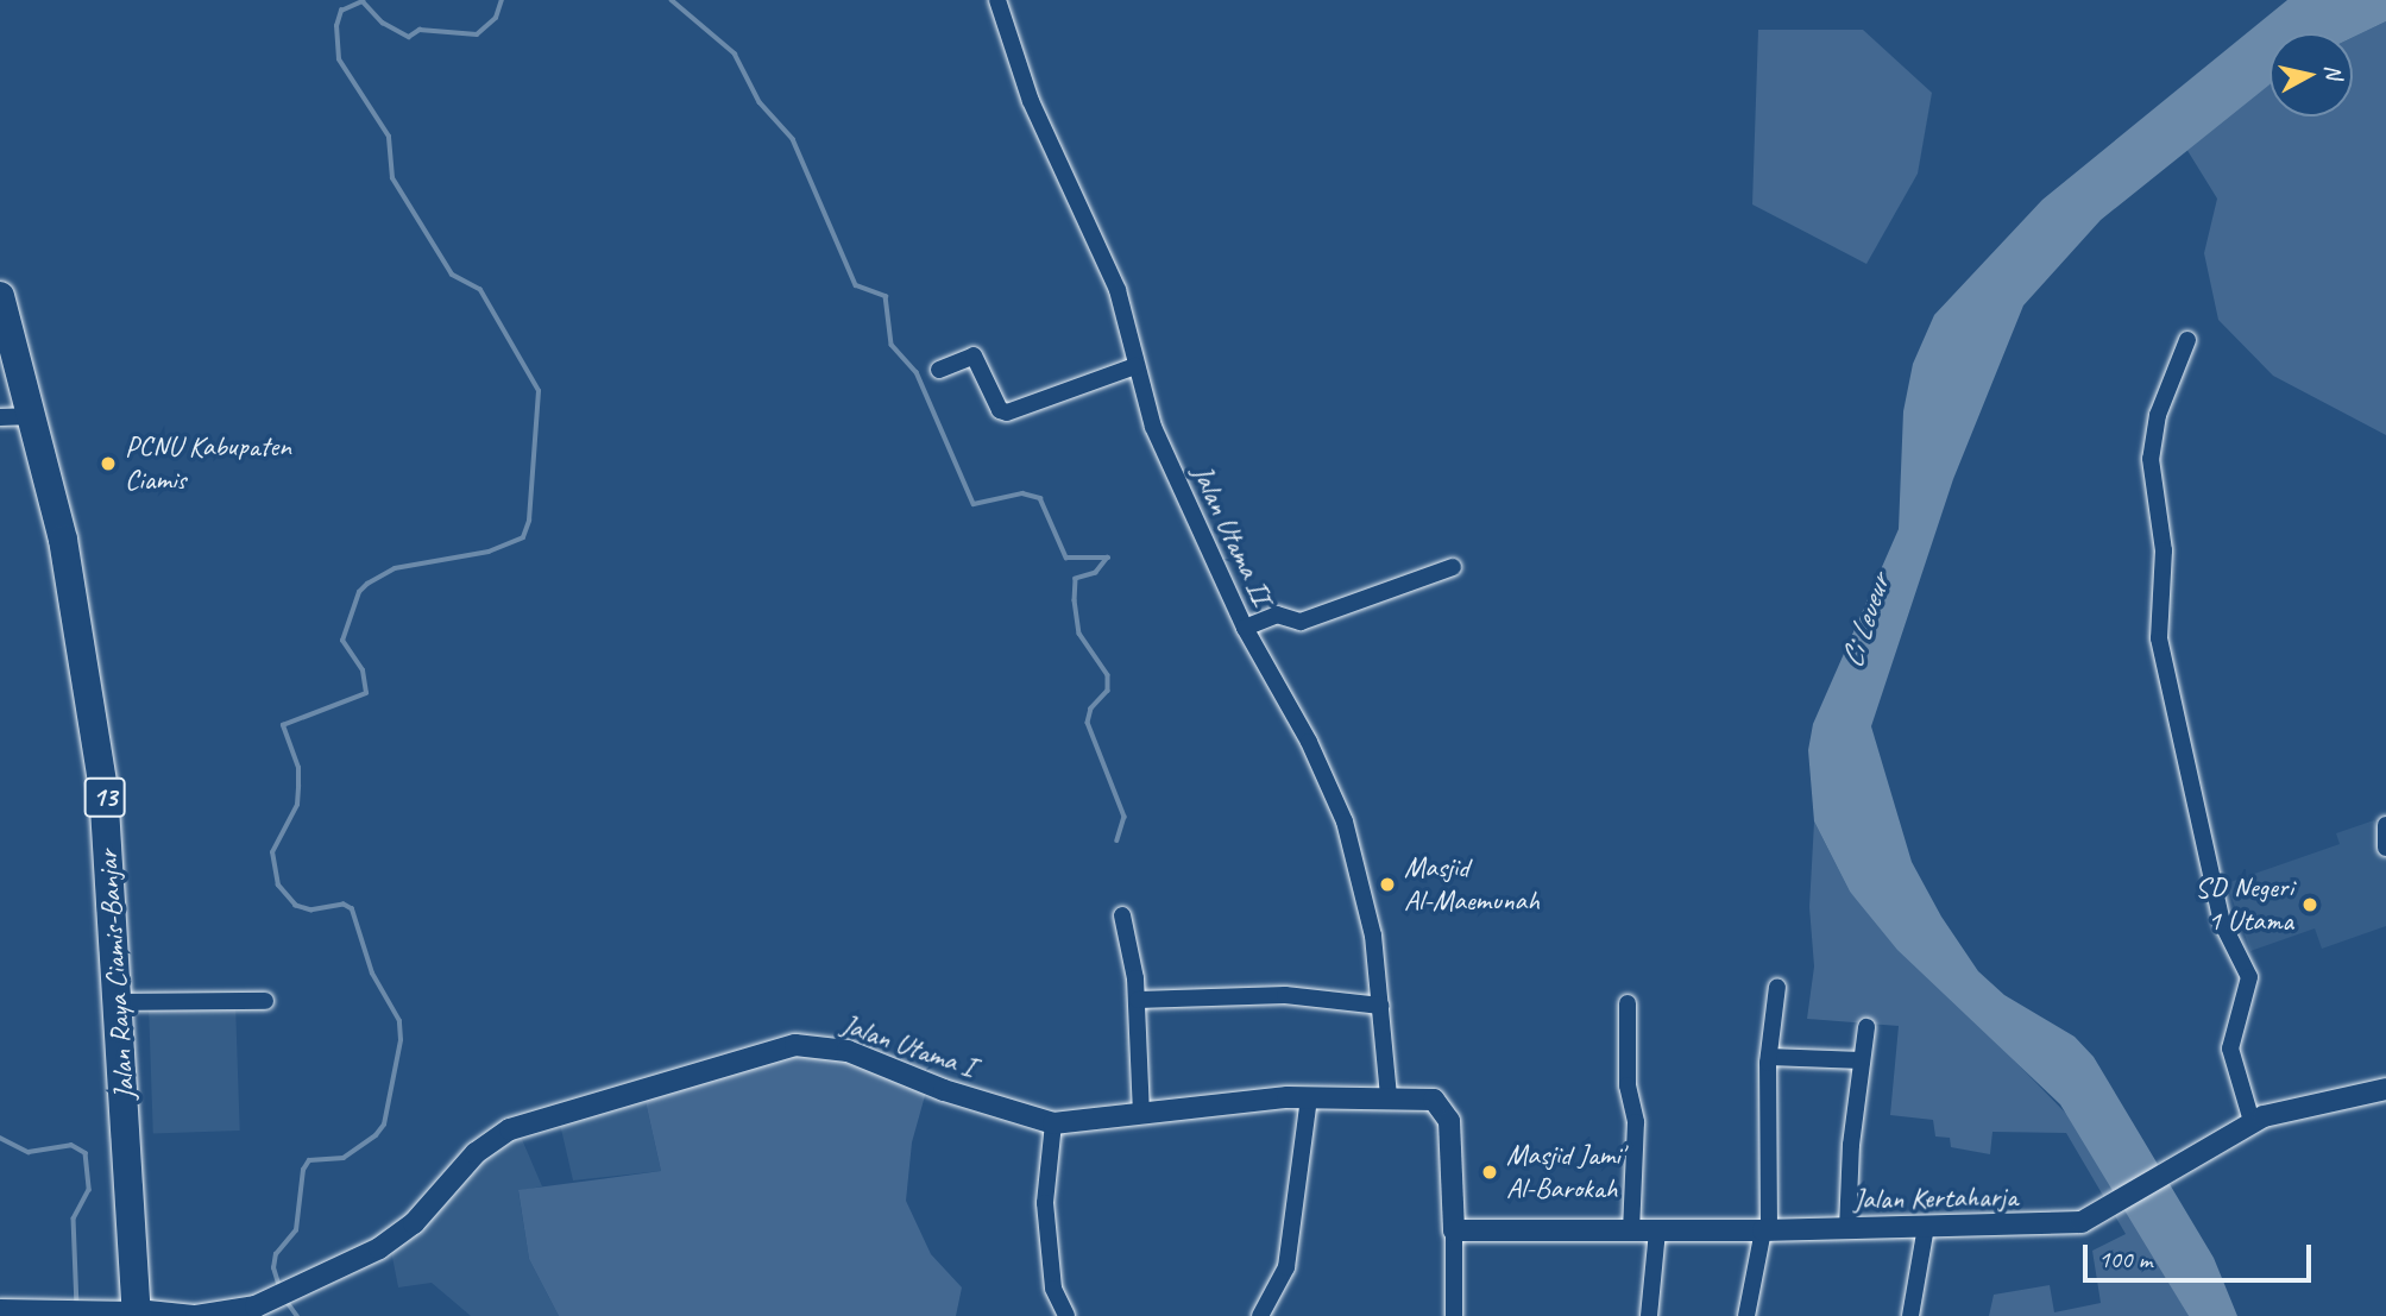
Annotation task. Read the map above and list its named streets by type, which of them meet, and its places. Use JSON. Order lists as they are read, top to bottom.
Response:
{
  "streets": {
    "highway": ["13", "Jalan Raya Ciamis-Banjar"],
    "street": ["Jalan Utama II", "Jalan Utama I", "Jalan Kertaharja"]
  },
  "crossings": [
    ["Jalan Utama II", "Jalan Utama I"],
    ["Jalan Raya Ciamis-Banjar", "Jalan Utama I"],
    ["Jalan Utama I", "Jalan Kertaharja"]
  ],
  "water": ["Ci Leueur"],
  "places": [
    "PCNU Kabupaten Ciamis",
    "Masjid Al-Maemunah",
    "SD Negeri 1 Utama",
    "Masjid Jami' Al-Barokah"
  ],
  "scale_bar": "100 m",
  "north": "right"
}
